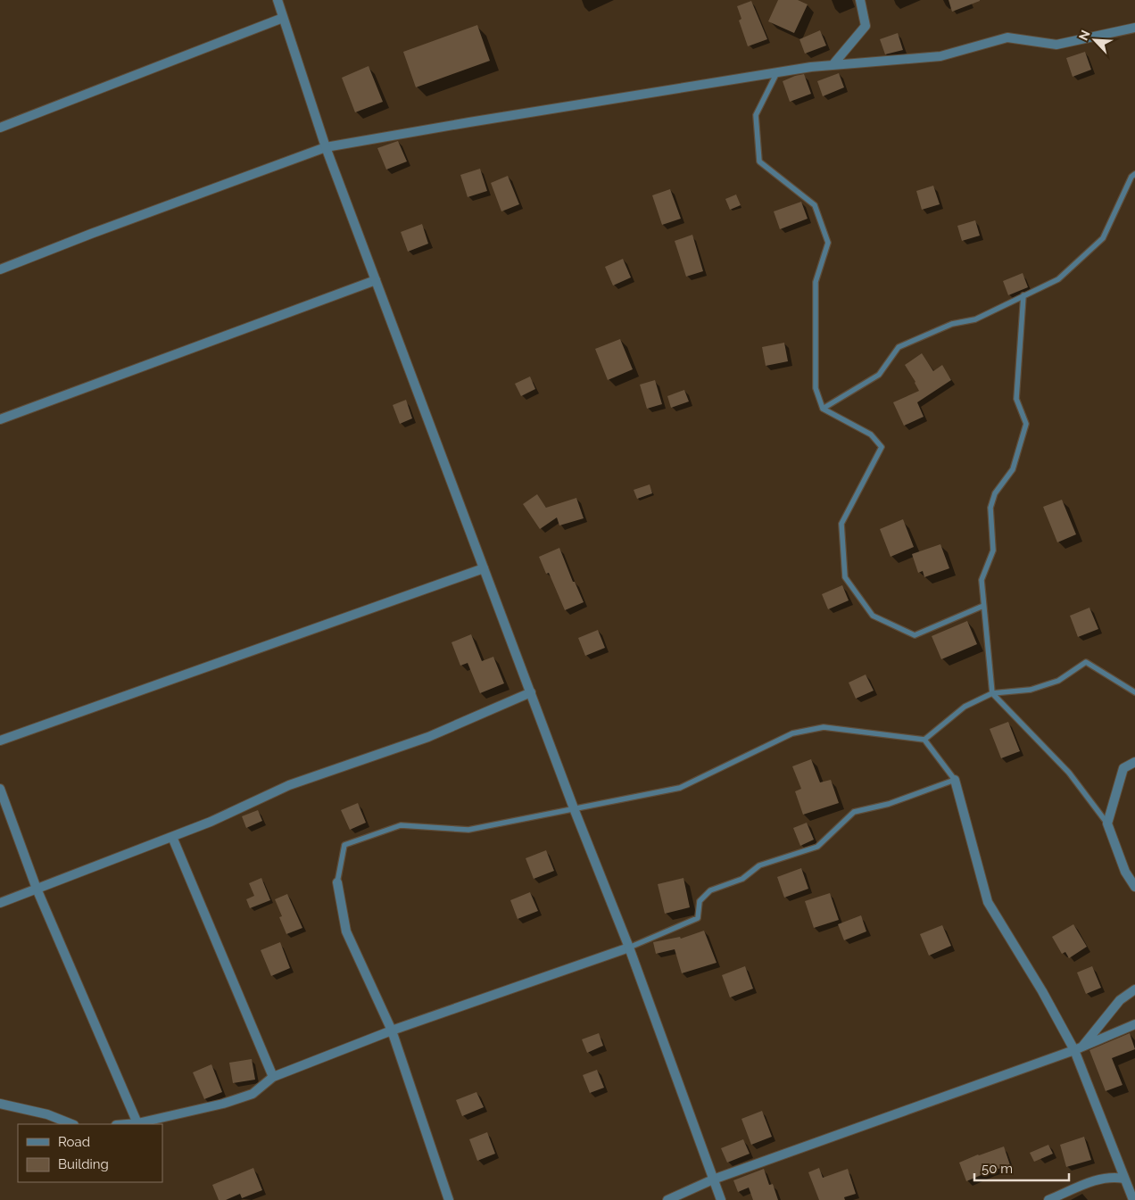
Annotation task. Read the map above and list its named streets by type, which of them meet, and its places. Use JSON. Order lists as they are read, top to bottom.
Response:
{
  "legend": ["Road", "Building"],
  "scale_bar": "50 m",
  "north": "top left"
}
